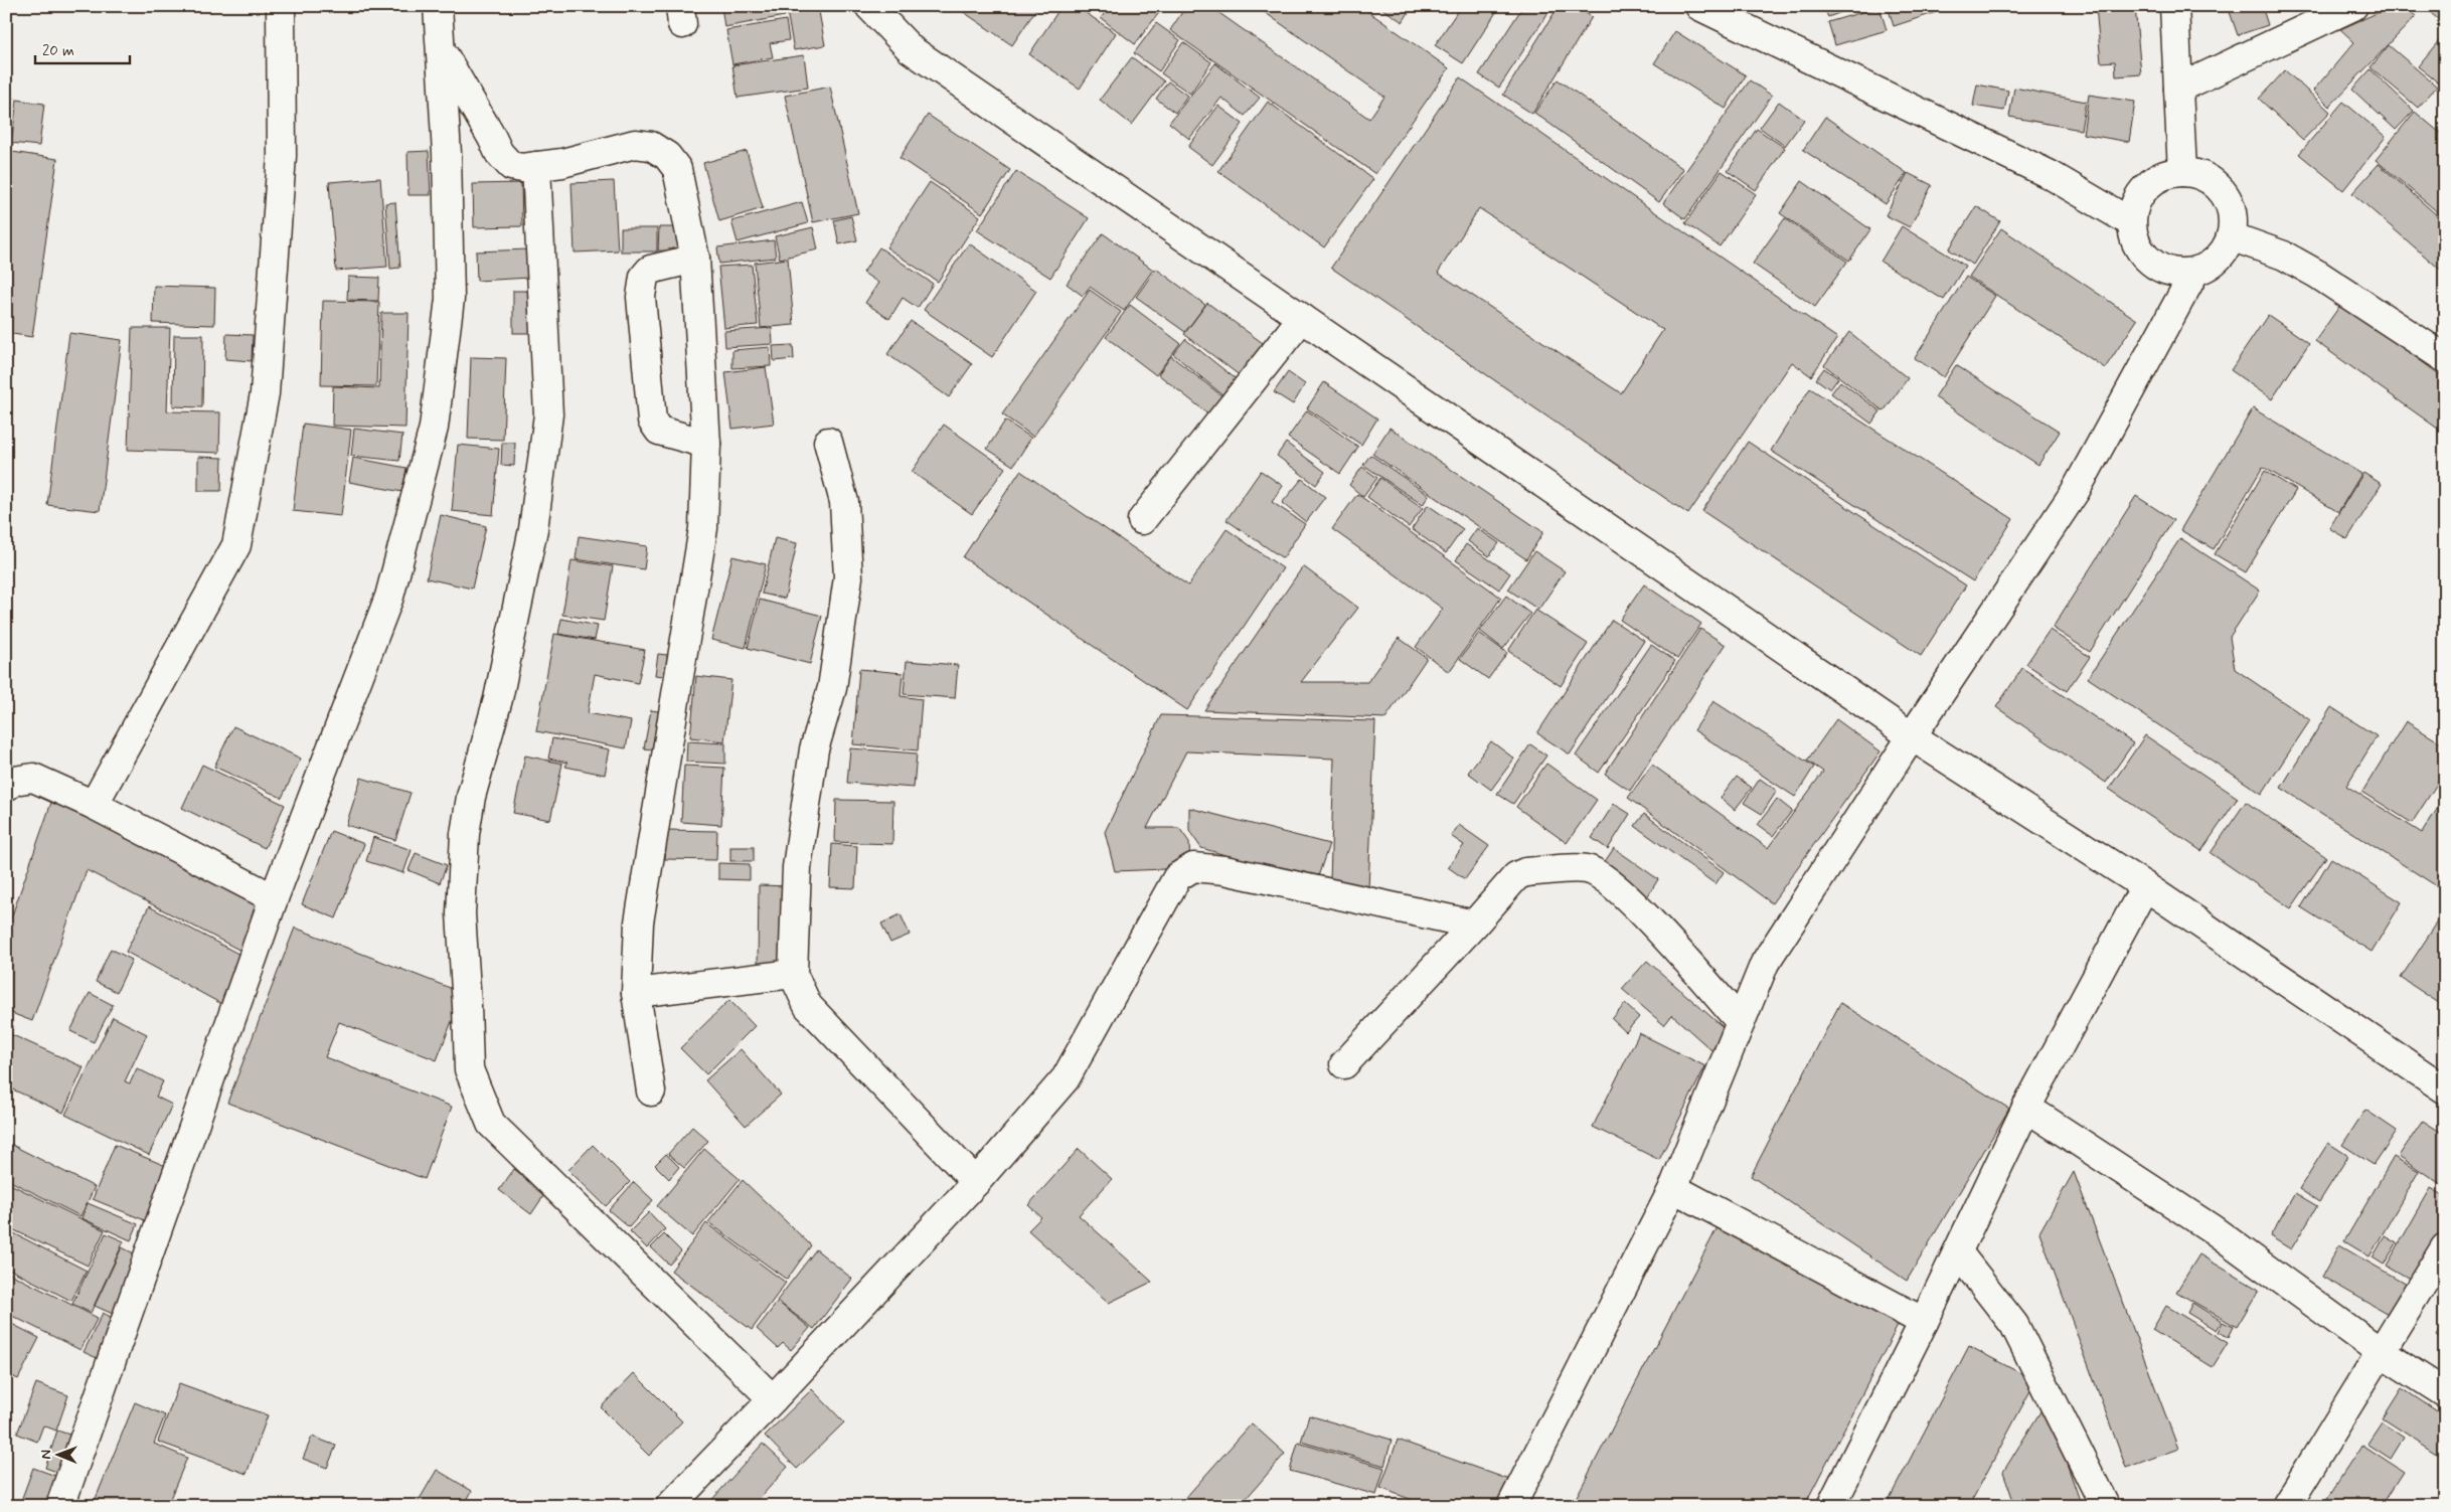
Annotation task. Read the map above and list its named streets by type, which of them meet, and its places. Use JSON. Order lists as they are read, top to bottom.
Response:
{
  "scale_bar": "20 m",
  "north": "left"
}
